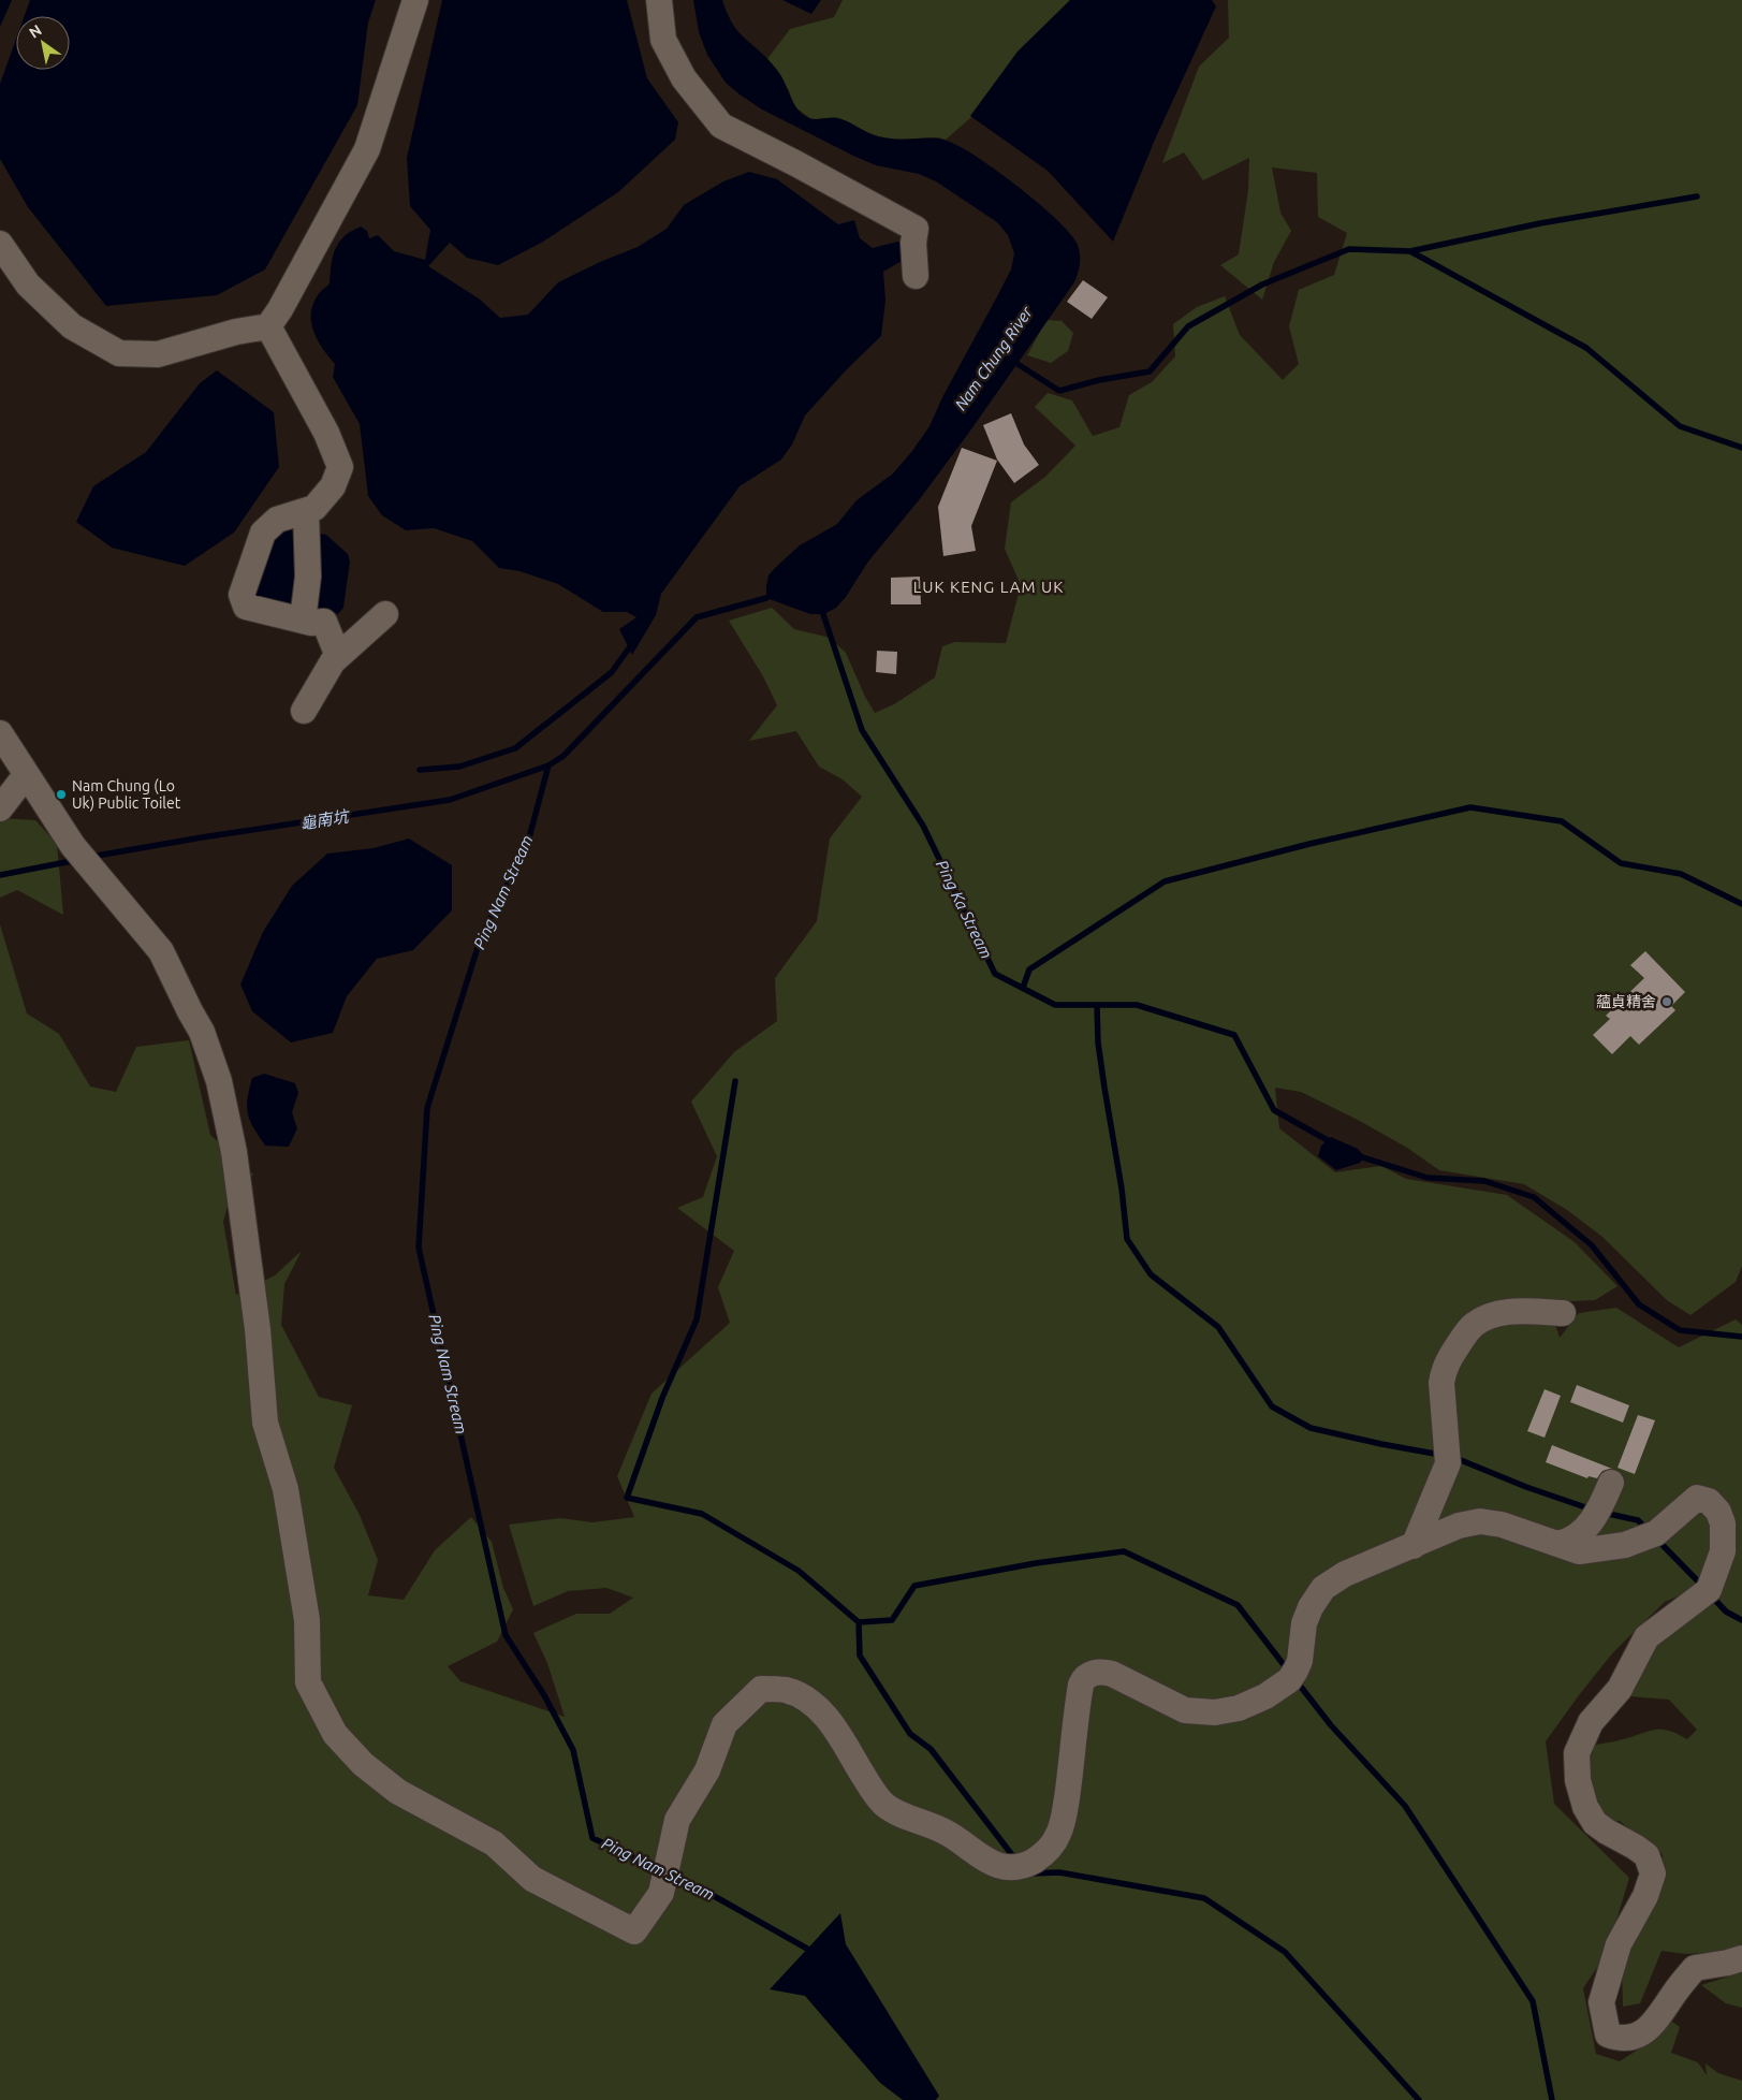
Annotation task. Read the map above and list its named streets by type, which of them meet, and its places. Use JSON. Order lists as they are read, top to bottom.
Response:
{
  "districts": ["LUK KENG LAM UK"],
  "water": [
    "Nam Chung River",
    "龜南坑",
    "Ping Nam Stream",
    "Ping Ka Stream"
  ],
  "places": ["Nam Chung (Lo Uk) Public Toilet", "蘊貞精舍"],
  "north": "top left"
}
